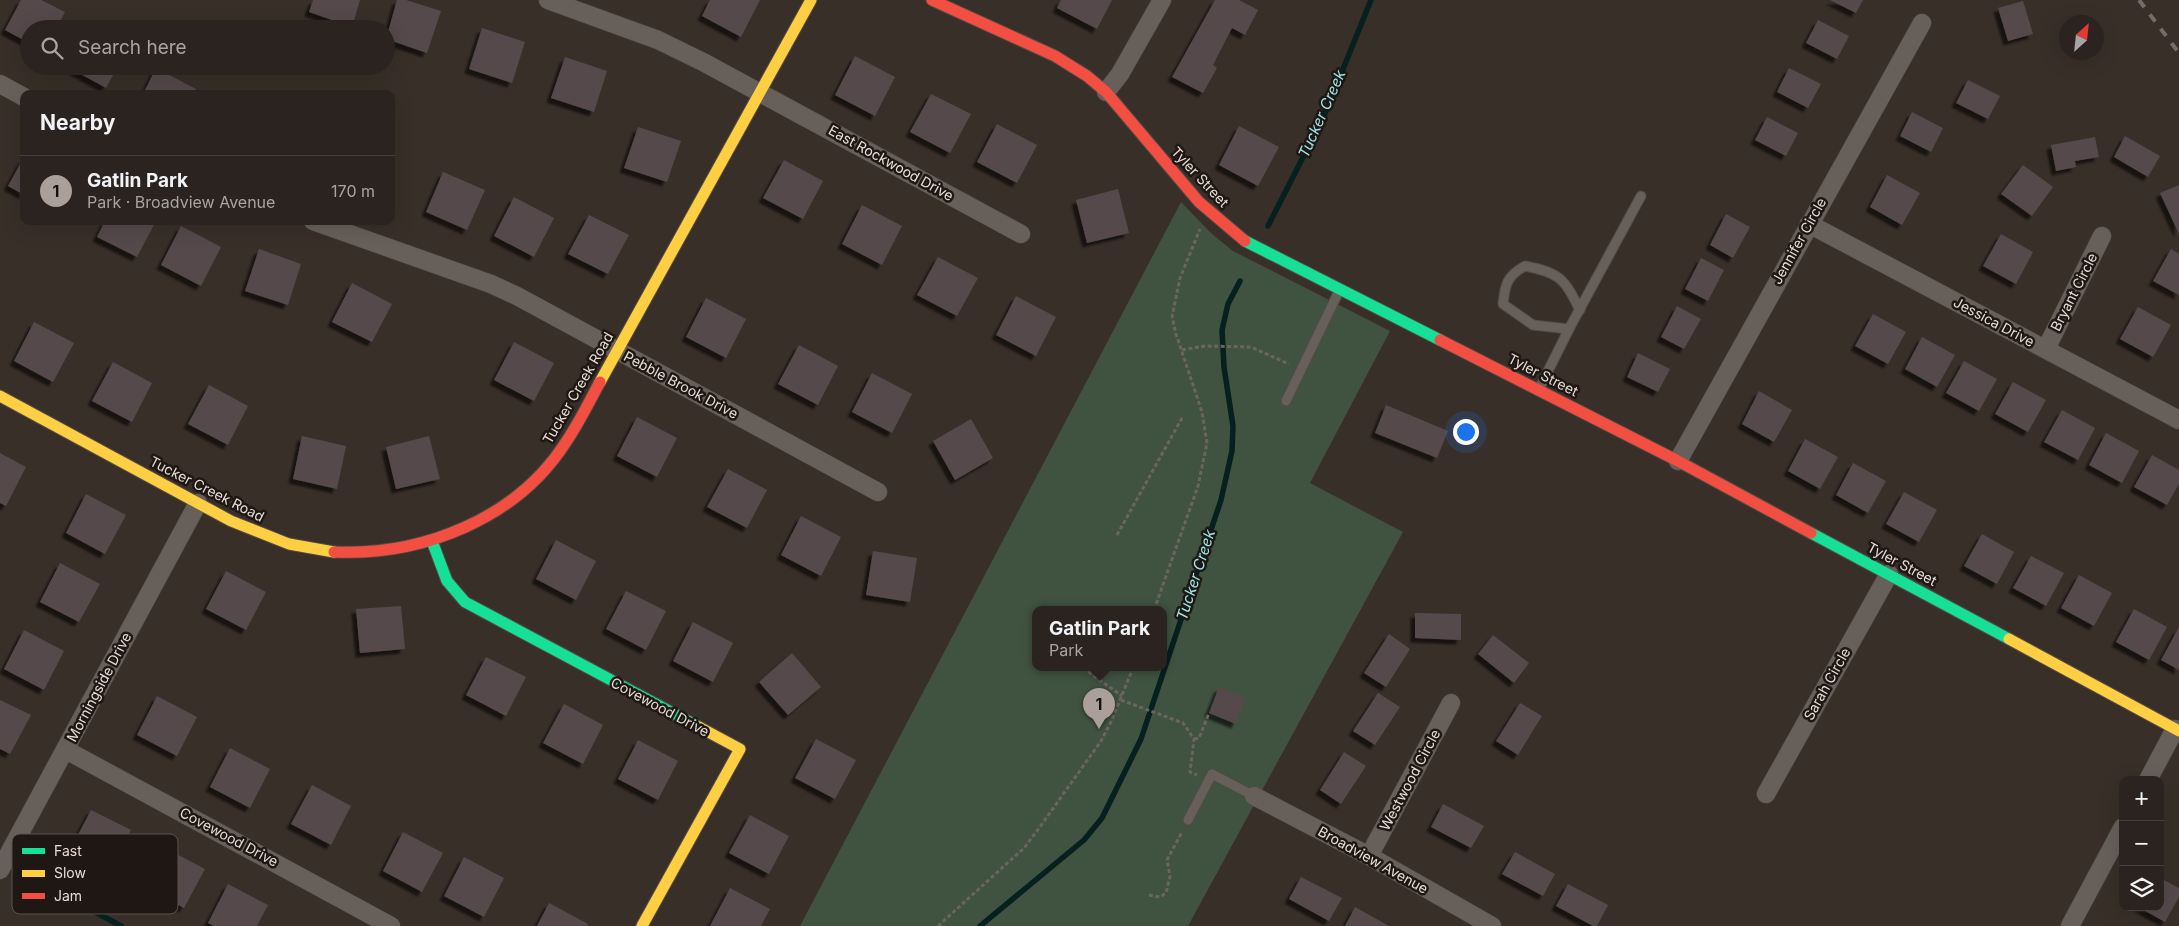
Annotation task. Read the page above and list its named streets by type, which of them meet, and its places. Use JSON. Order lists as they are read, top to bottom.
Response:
{
  "streets": {
    "street": [
      "East Rockwood Drive",
      "Tyler Street",
      "Jennifer Circle",
      "Bryant Circle",
      "Jessica Drive",
      "Pebble Brook Drive",
      "Tucker Creek Road",
      "Sarah Circle",
      "Morningside Drive",
      "Covewood Drive",
      "Westwood Circle",
      "Broadview Avenue"
    ]
  },
  "crossings": [
    ["East Rockwood Drive", "Tucker Creek Road"],
    ["Tyler Street", "Jennifer Circle"],
    ["Tyler Street", "Sarah Circle"],
    ["Jennifer Circle", "Jessica Drive"],
    ["Bryant Circle", "Jessica Drive"],
    ["Pebble Brook Drive", "Tucker Creek Road"],
    ["Tucker Creek Road", "Morningside Drive"],
    ["Tucker Creek Road", "Covewood Drive"],
    ["Morningside Drive", "Covewood Drive"],
    ["Westwood Circle", "Broadview Avenue"]
  ],
  "water": ["Tucker Creek"],
  "legend": ["Fast", "Slow", "Jam"],
  "north": "top right",
  "page": {
    "search": "Search here",
    "heading": "Nearby",
    "list": [
      {
        "mark": "1",
        "name": "Gatlin Park",
        "note": "Park · Broadview Avenue",
        "value": "170 m"
      }
    ],
    "popup": ["Gatlin Park", "Park"],
    "pins": "1",
    "map_buttons": ["+", "−"]
  }
}
